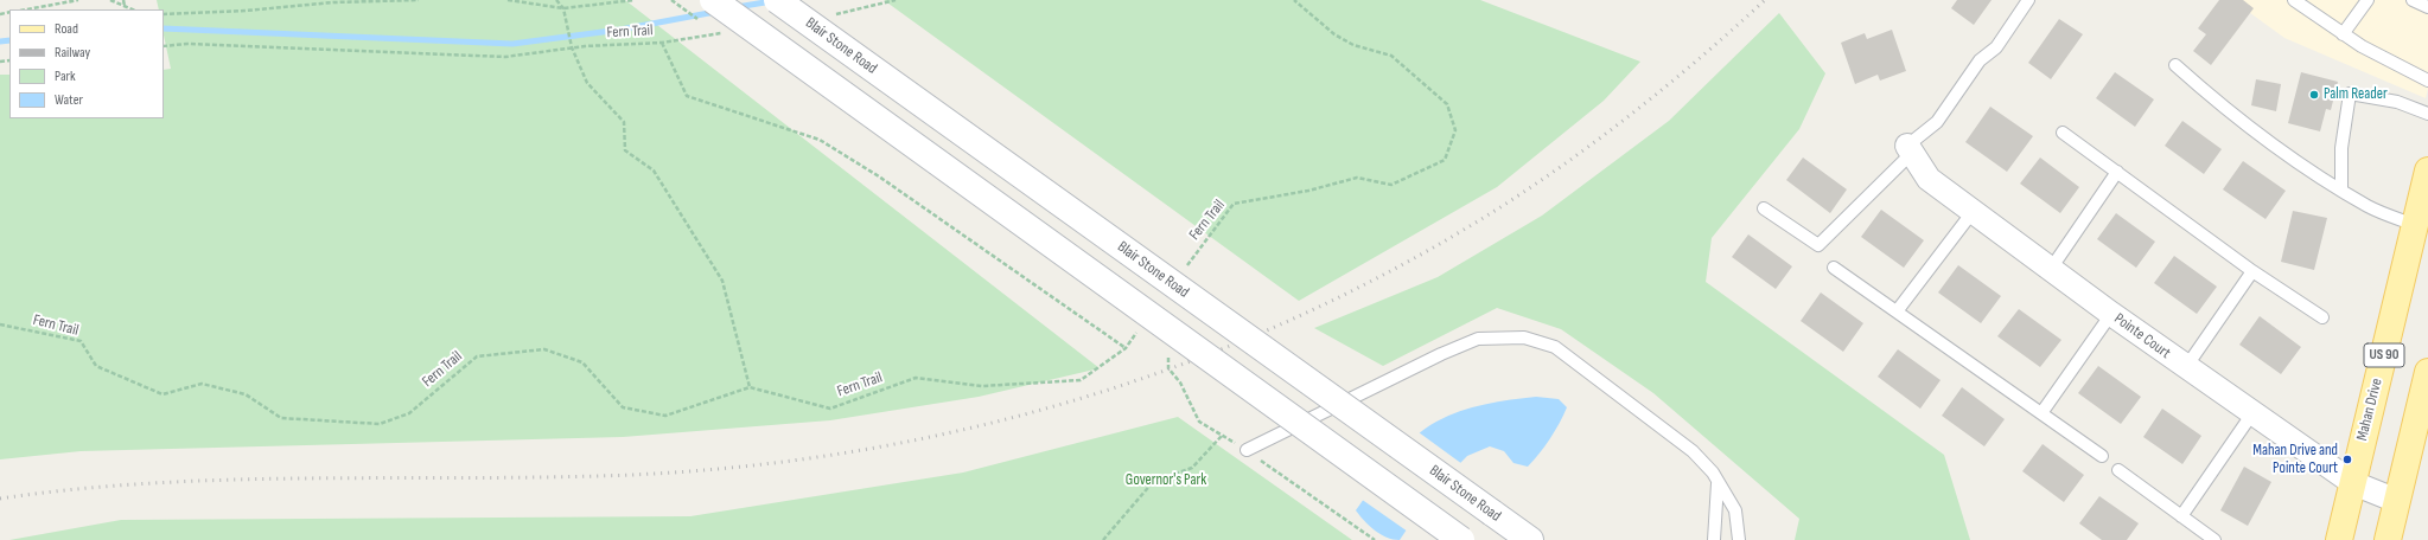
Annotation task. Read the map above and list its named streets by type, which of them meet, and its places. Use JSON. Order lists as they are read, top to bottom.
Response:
{
  "streets": {
    "main road": ["Blair Stone Road", "US 90", "Mahan Drive"],
    "street": ["Pointe Court"],
    "path": ["Fern Trail"]
  },
  "crossings": [
    ["Pointe Court", "Mahan Drive"]
  ],
  "parks": ["Governor's Park"],
  "places": ["Palm Reader", "Mahan Drive and Pointe Court"],
  "legend": [
    "Road",
    "Railway",
    "Park",
    "Water"
  ]
}
